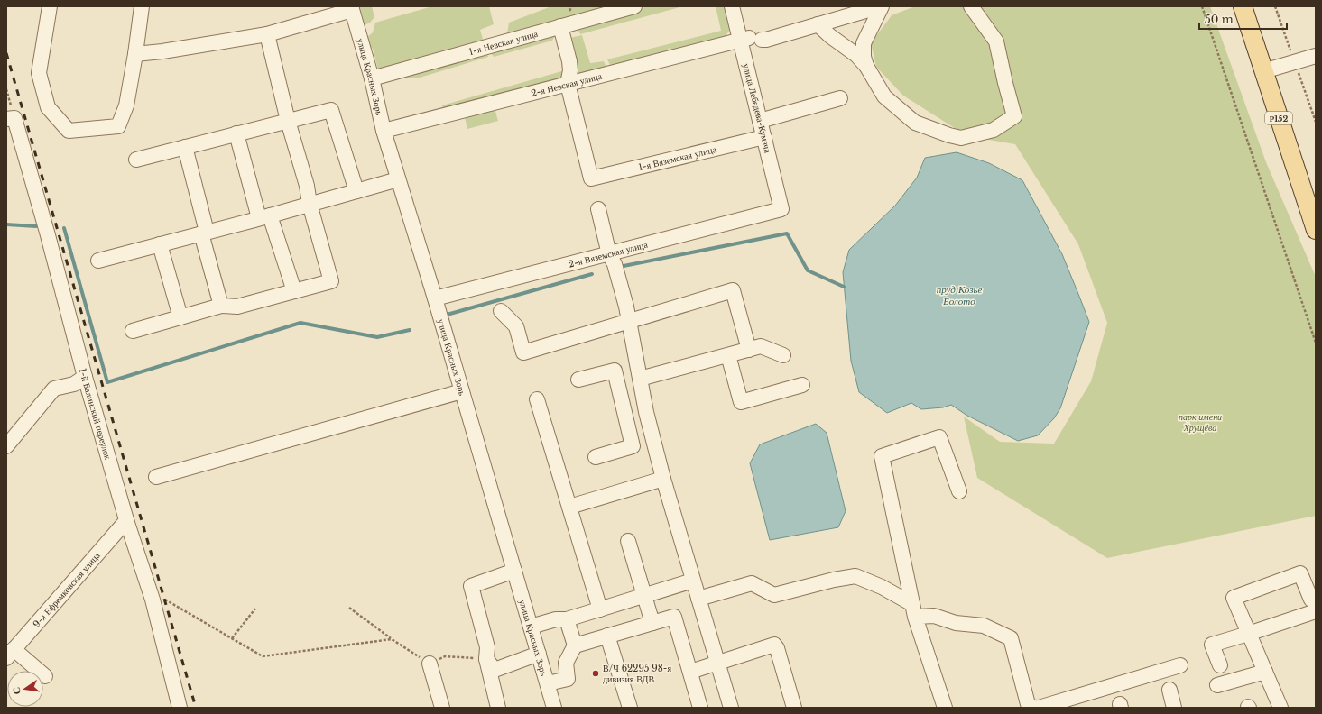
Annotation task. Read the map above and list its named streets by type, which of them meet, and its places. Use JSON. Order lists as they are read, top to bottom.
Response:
{
  "streets": {
    "main road": ["Р152"],
    "street": [
      "1-я Невская улица",
      "улица Красных Зорь",
      "2-я Невская улица",
      "улица Лебедева-Кумача",
      "1-я Вяземская улица",
      "2-я Вяземская улица",
      "1-й Балинский переулок",
      "9-я Ефремковская улица"
    ]
  },
  "crossings": [
    ["1-я Невская улица", "улица Красных Зорь"],
    ["улица Красных Зорь", "2-я Невская улица"],
    ["улица Красных Зорь", "2-я Вяземская улица"],
    ["2-я Невская улица", "улица Лебедева-Кумача"],
    ["2-я Невская улица", "1-я Вяземская улица"],
    ["улица Лебедева-Кумача", "1-я Вяземская улица"],
    ["улица Лебедева-Кумача", "2-я Вяземская улица"],
    ["1-й Балинский переулок", "9-я Ефремковская улица"]
  ],
  "water": ["пруд Козье Болото"],
  "parks": ["парк имени Хрущёва"],
  "places": ["В/Ч 62295 98-я дивизия ВДВ"],
  "scale_bar": "50 m",
  "north": "left"
}
